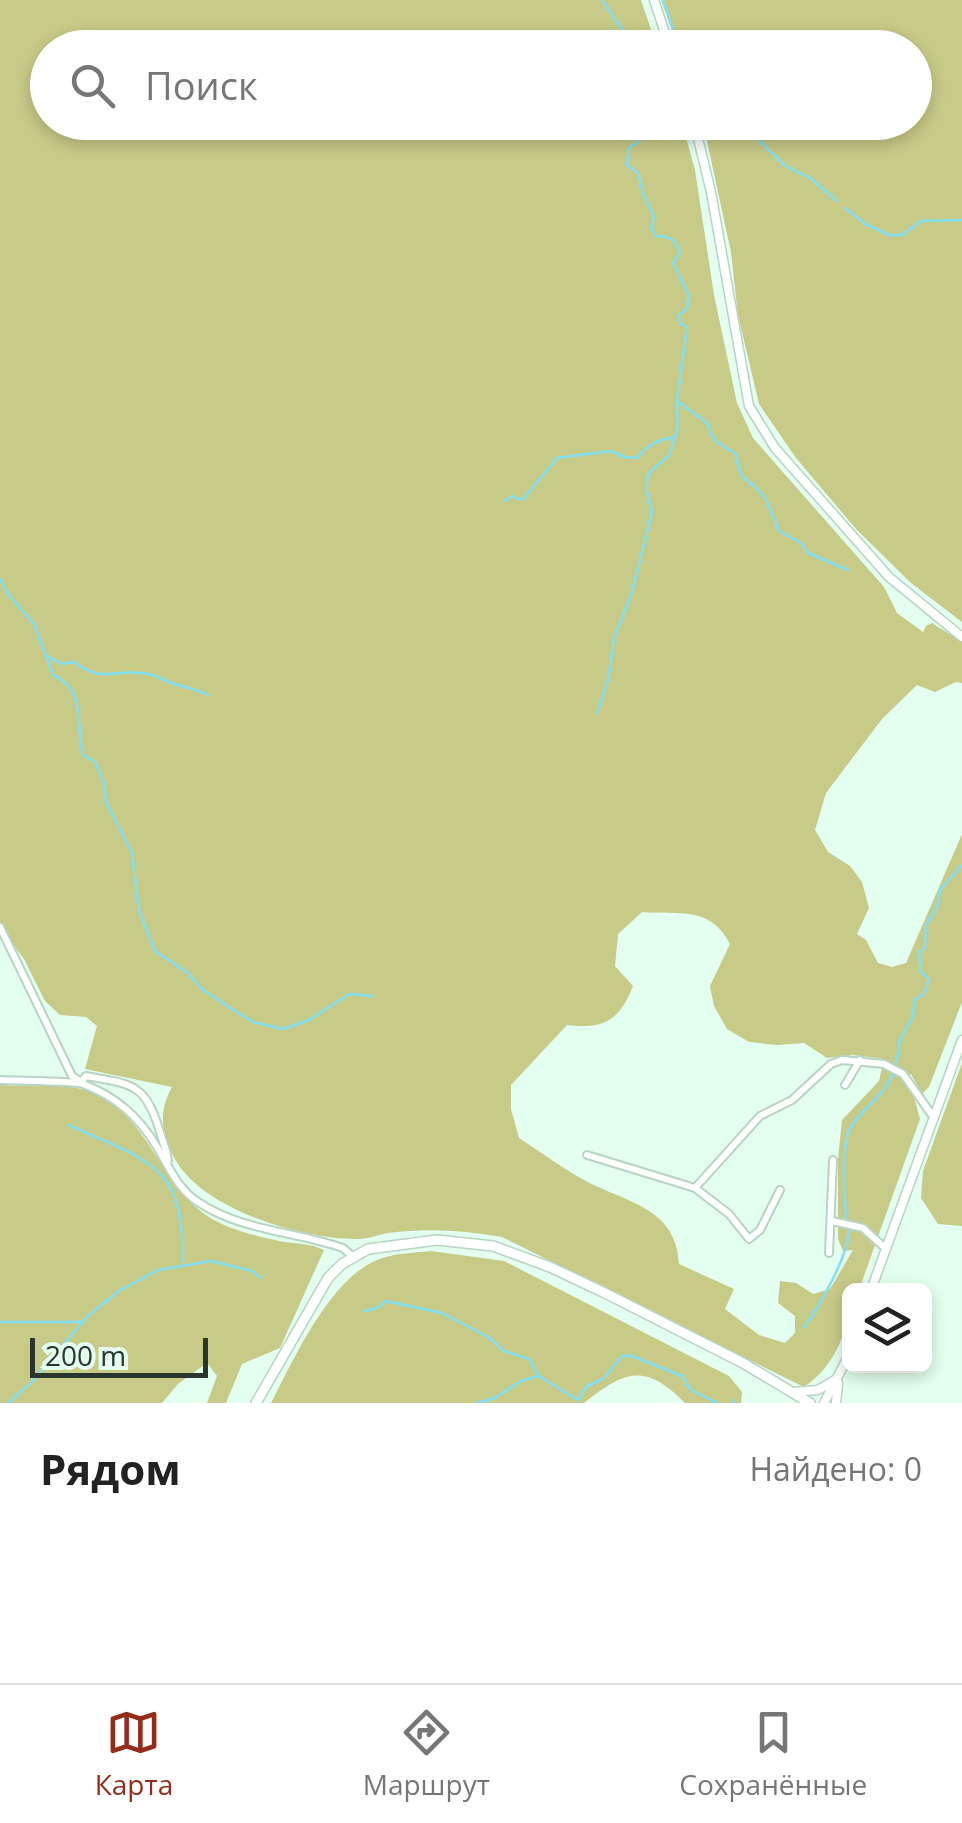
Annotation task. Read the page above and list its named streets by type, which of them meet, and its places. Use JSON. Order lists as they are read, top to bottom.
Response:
{
  "scale_bar": "200 m",
  "page": {
    "search": "Поиск",
    "scale": "200 m",
    "heading": ["Рядом", "Найдено: 0"],
    "nav": ["Карта", "Маршрут", "Сохранённые"]
  }
}
